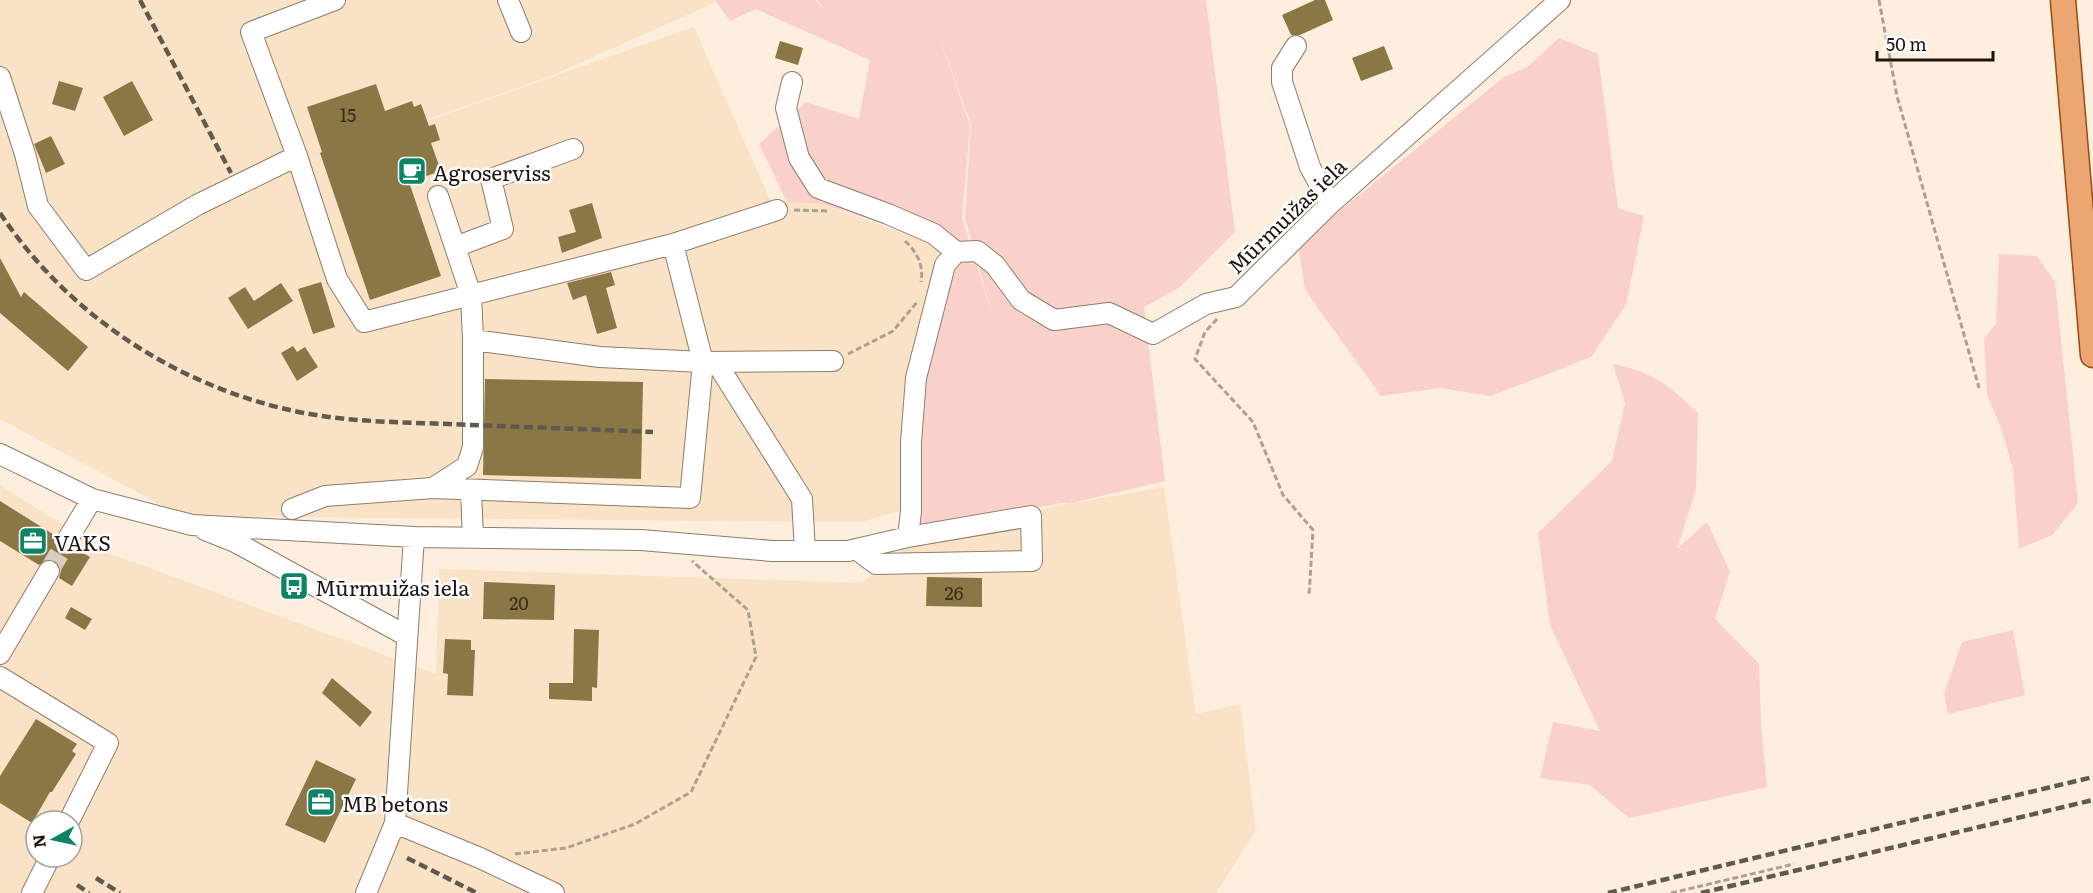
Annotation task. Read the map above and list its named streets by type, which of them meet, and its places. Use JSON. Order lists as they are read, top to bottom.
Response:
{
  "streets": {
    "street": ["Mūrmuižas iela"]
  },
  "places": {
    "cafe": ["Agroserviss"],
    "office": ["VAKS", "MB betons"],
    "bus stop": ["Mūrmuižas iela"]
  },
  "house_numbers": ["15", "26", "20"],
  "scale_bar": "50 m",
  "north": "left"
}
